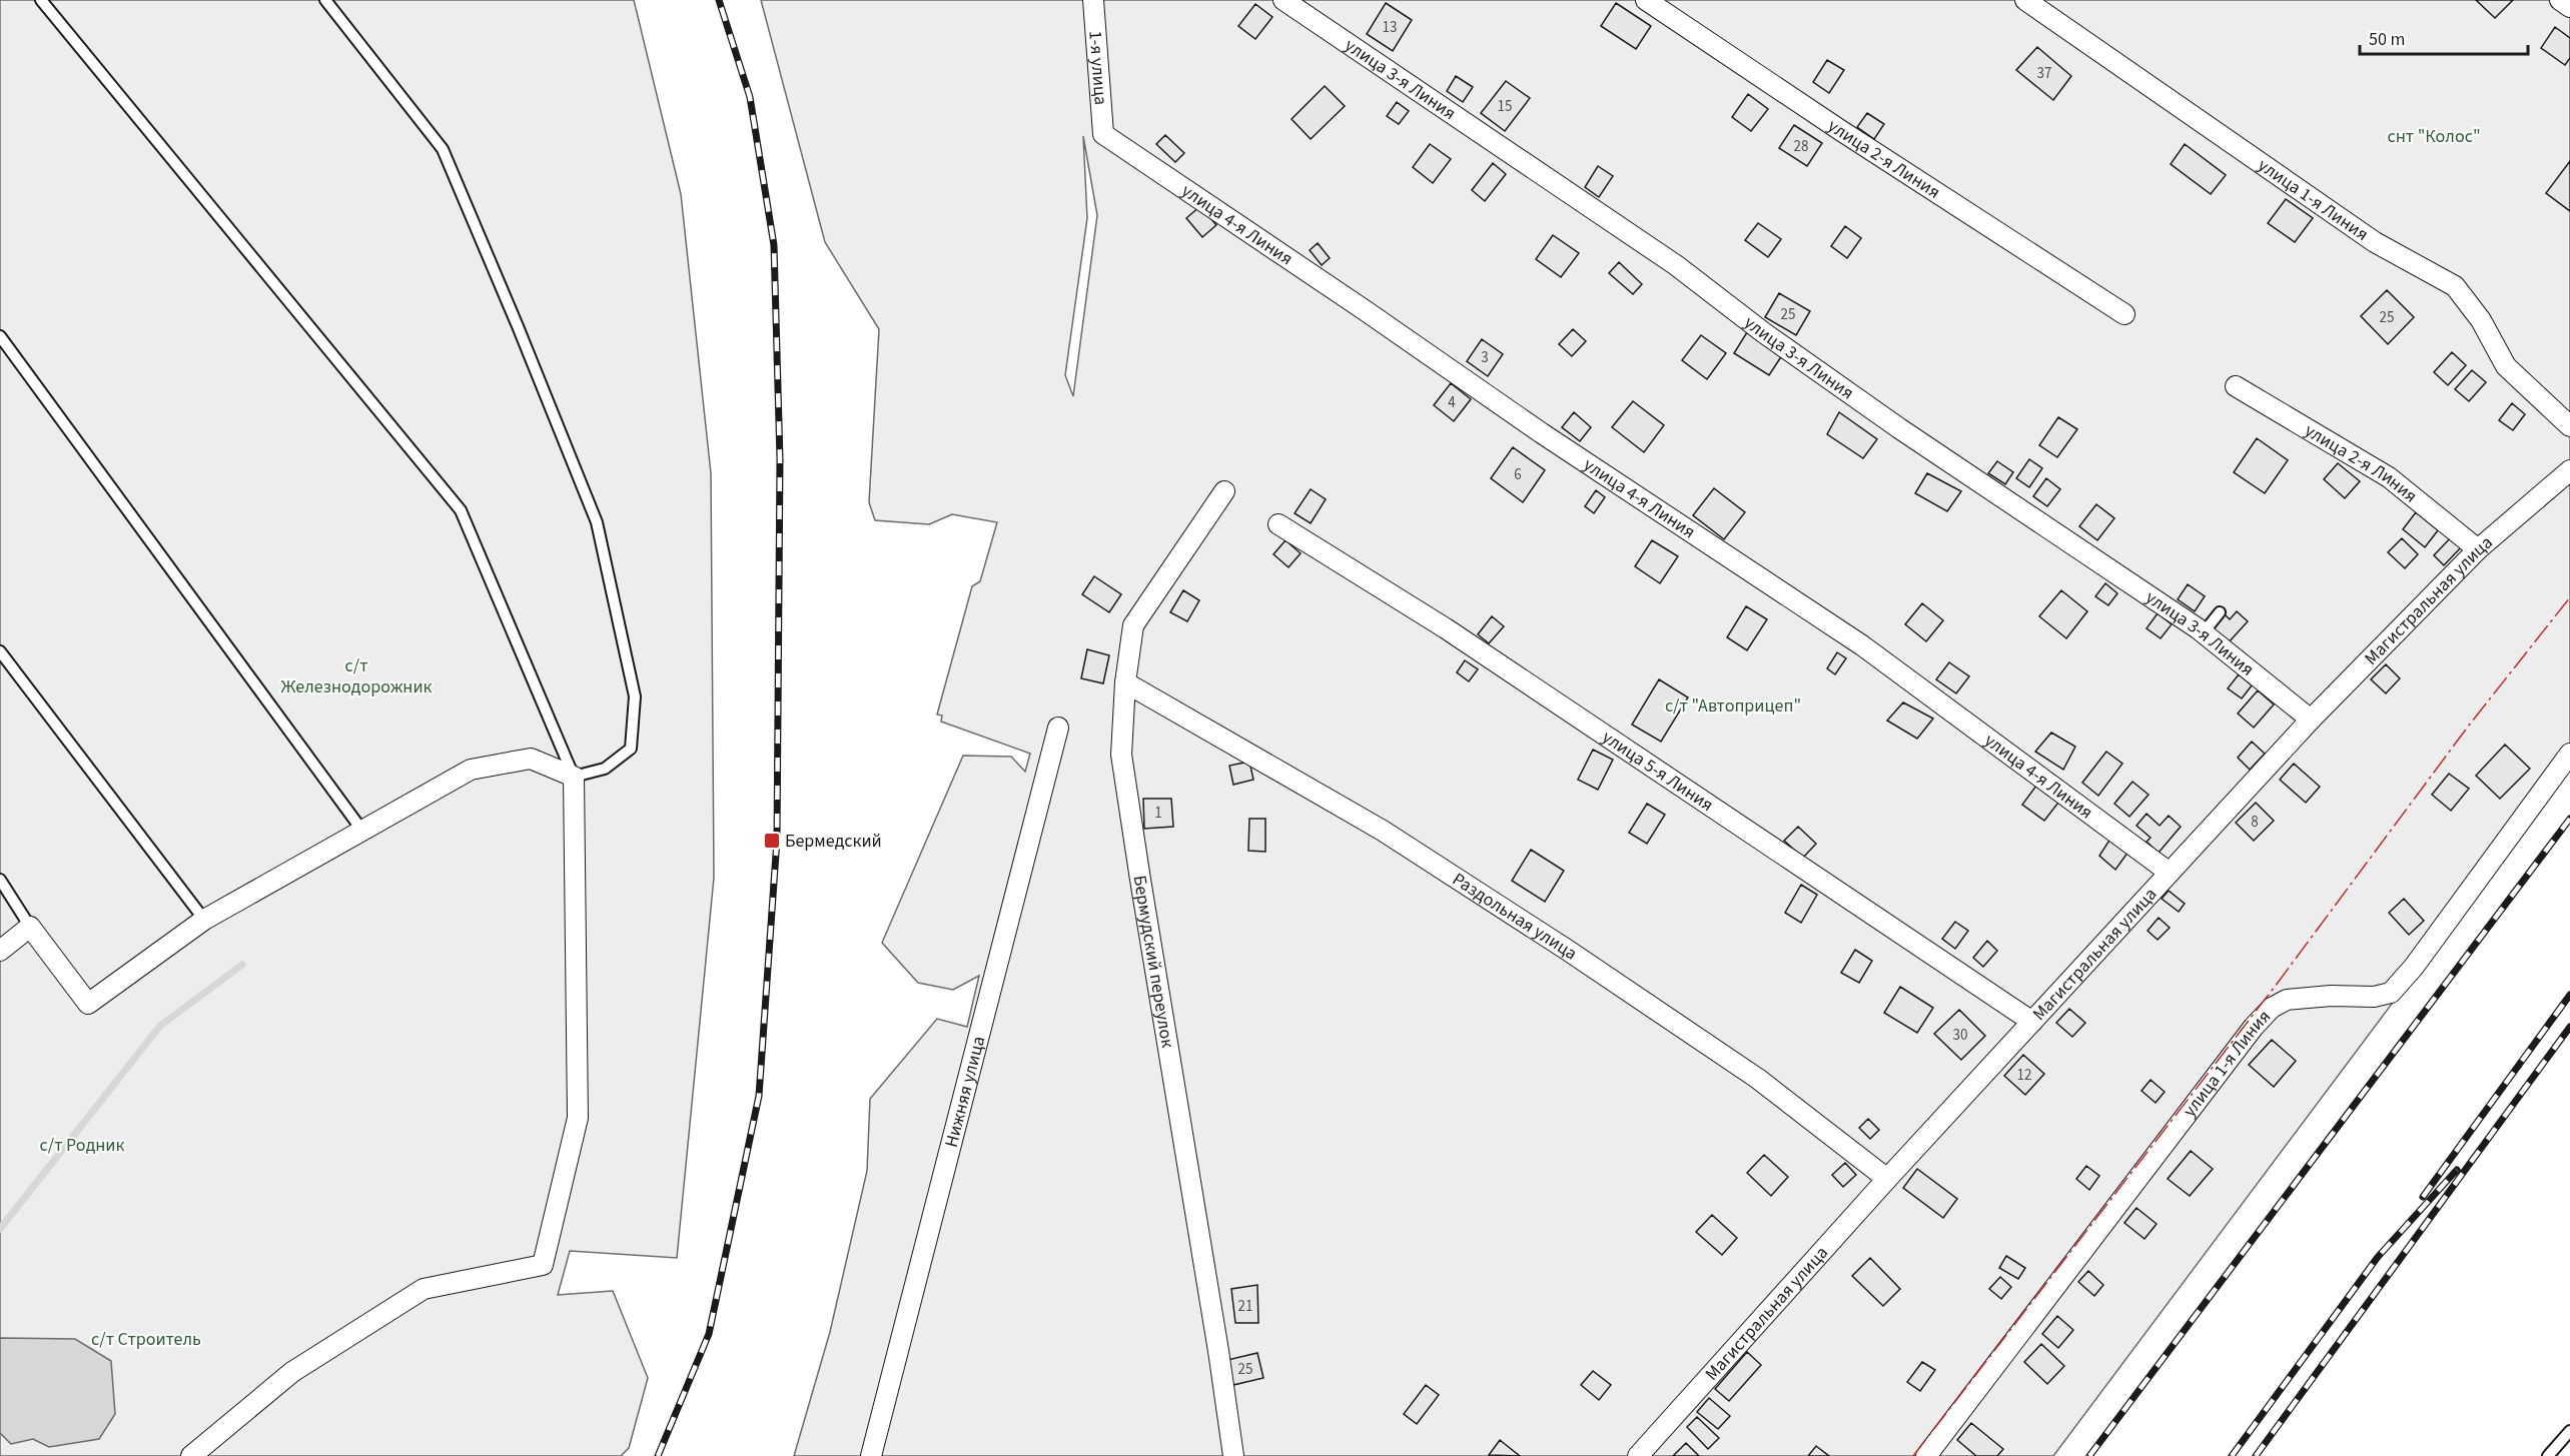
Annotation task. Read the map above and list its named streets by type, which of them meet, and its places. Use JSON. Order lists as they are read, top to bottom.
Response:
{
  "streets": {
    "street": [
      "1-я улица",
      "улица 3-я Линия",
      "улица 2-я Линия",
      "улица 1-я Линия",
      "улица 4-я Линия",
      "Магистральная улица",
      "улица 5-я Линия",
      "Раздольная улица",
      "Бермудский переулок",
      "Нижняя улица"
    ]
  },
  "crossings": [
    ["1-я улица", "улица 4-я Линия"],
    ["улица 3-я Линия", "Магистральная улица"],
    ["улица 2-я Линия", "Магистральная улица"],
    ["улица 4-я Линия", "Магистральная улица"],
    ["Магистральная улица", "улица 5-я Линия"],
    ["Магистральная улица", "Раздольная улица"],
    ["Раздольная улица", "Бермудский переулок"]
  ],
  "parks": [
    "снт \"Колос\"",
    "с/т Железнодорожник",
    "с/т \"Автоприцеп\"",
    "с/т Родник",
    "с/т Строитель"
  ],
  "places": {
    "transit": ["Бермедский"]
  },
  "house_numbers": [
    "13",
    "37",
    "15",
    "28",
    "25",
    "25",
    "3",
    "4",
    "6",
    "1",
    "8",
    "30",
    "12",
    "21",
    "25"
  ],
  "scale_bar": "50 m"
}
